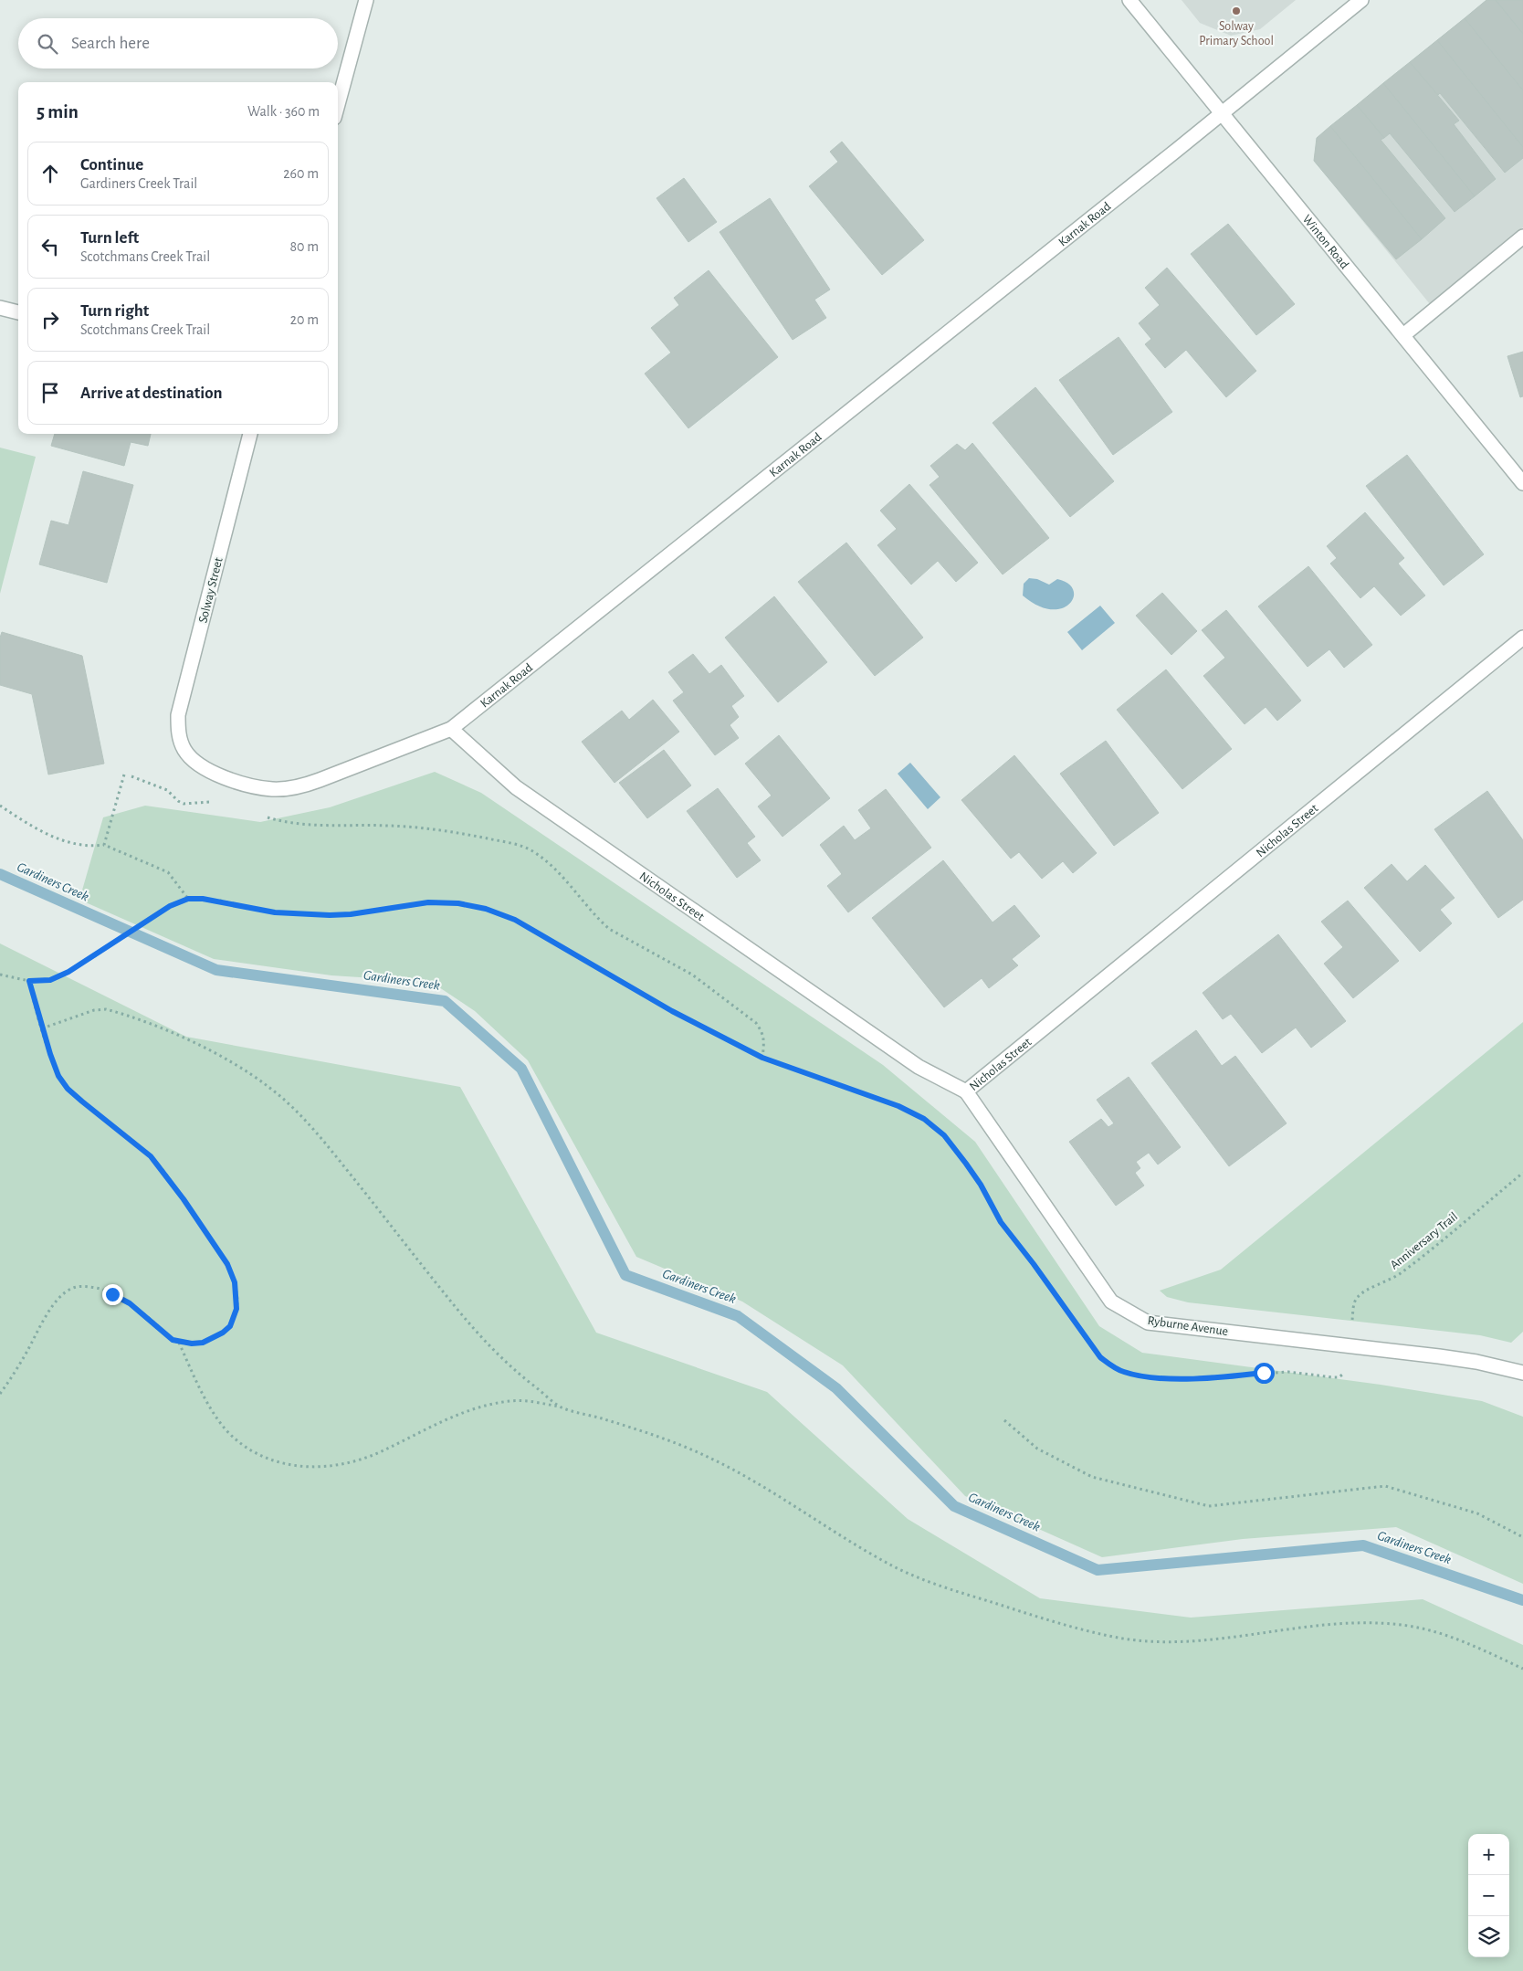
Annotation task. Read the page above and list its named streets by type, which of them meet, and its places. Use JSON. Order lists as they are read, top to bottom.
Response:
{
  "streets": {
    "street": [
      "Karnak Road",
      "Winton Road",
      "Solway Street",
      "Nicholas Street",
      "Ryburne Avenue"
    ],
    "path": ["Anniversary Trail"]
  },
  "crossings": [
    ["Karnak Road", "Winton Road"],
    ["Karnak Road", "Solway Street"],
    ["Karnak Road", "Nicholas Street"],
    ["Nicholas Street", "Ryburne Avenue"]
  ],
  "water": ["Gardiners Creek"],
  "places": ["Solway Primary School"],
  "page": {
    "search": "Search here",
    "heading": ["5 min", "Walk · 360 m"],
    "list": [
      ["Continue", "Gardiners Creek Trail", "260 m"],
      ["Turn left", "Scotchmans Creek Trail", "80 m"],
      ["Turn right", "Scotchmans Creek Trail", "20 m"],
      "Arrive at destination"
    ],
    "map_buttons": ["+", "−"]
  }
}
